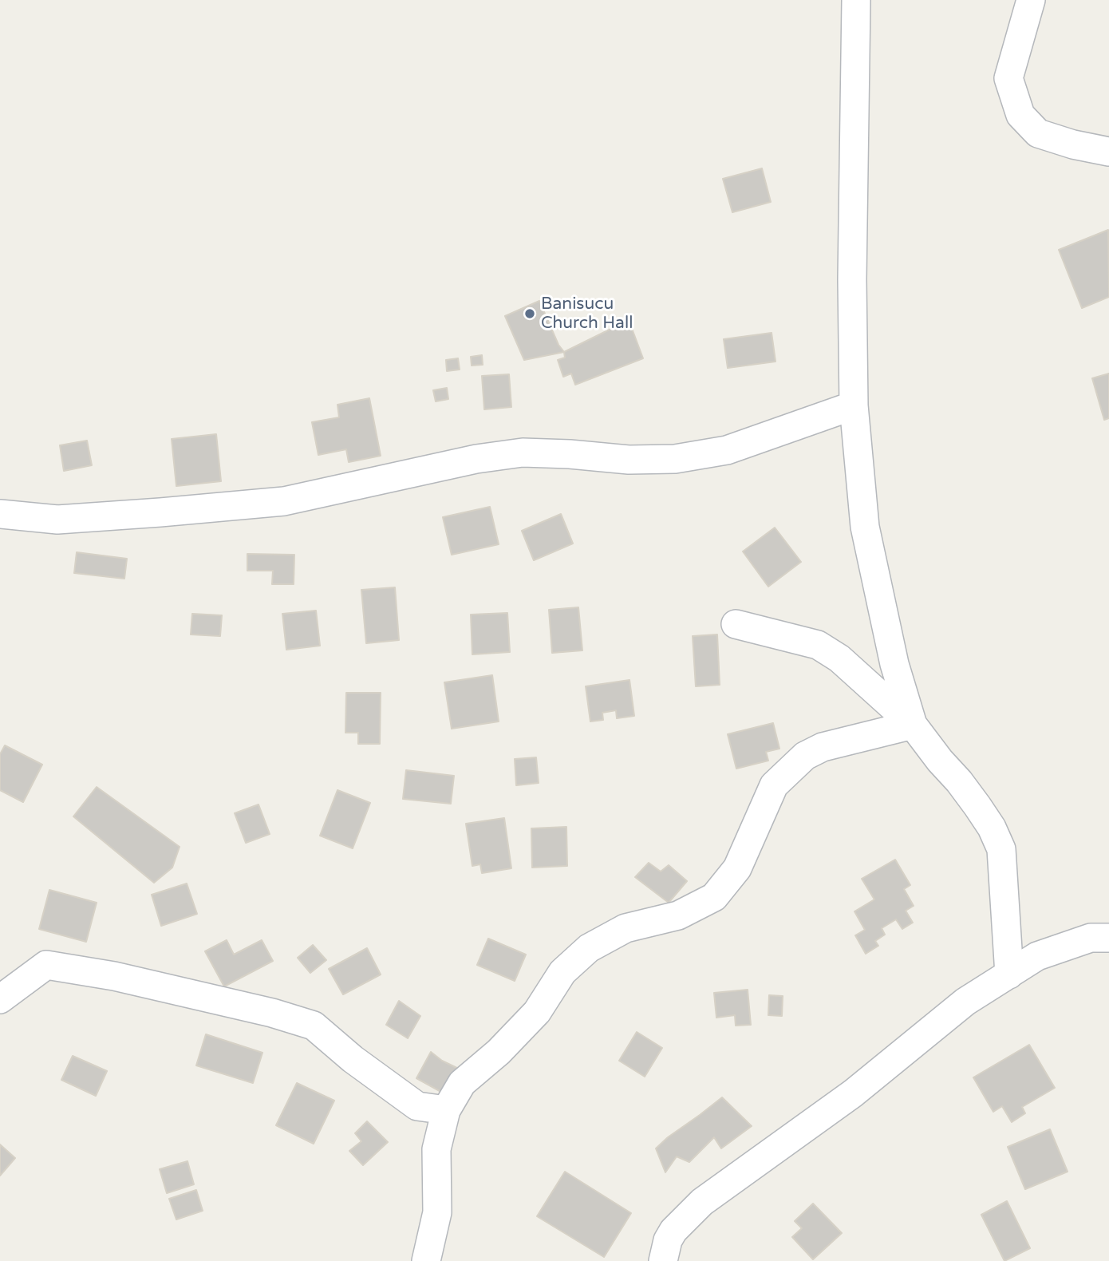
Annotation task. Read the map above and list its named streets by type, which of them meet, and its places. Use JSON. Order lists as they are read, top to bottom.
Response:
{
  "places": ["Banisucu Church Hall"]
}
